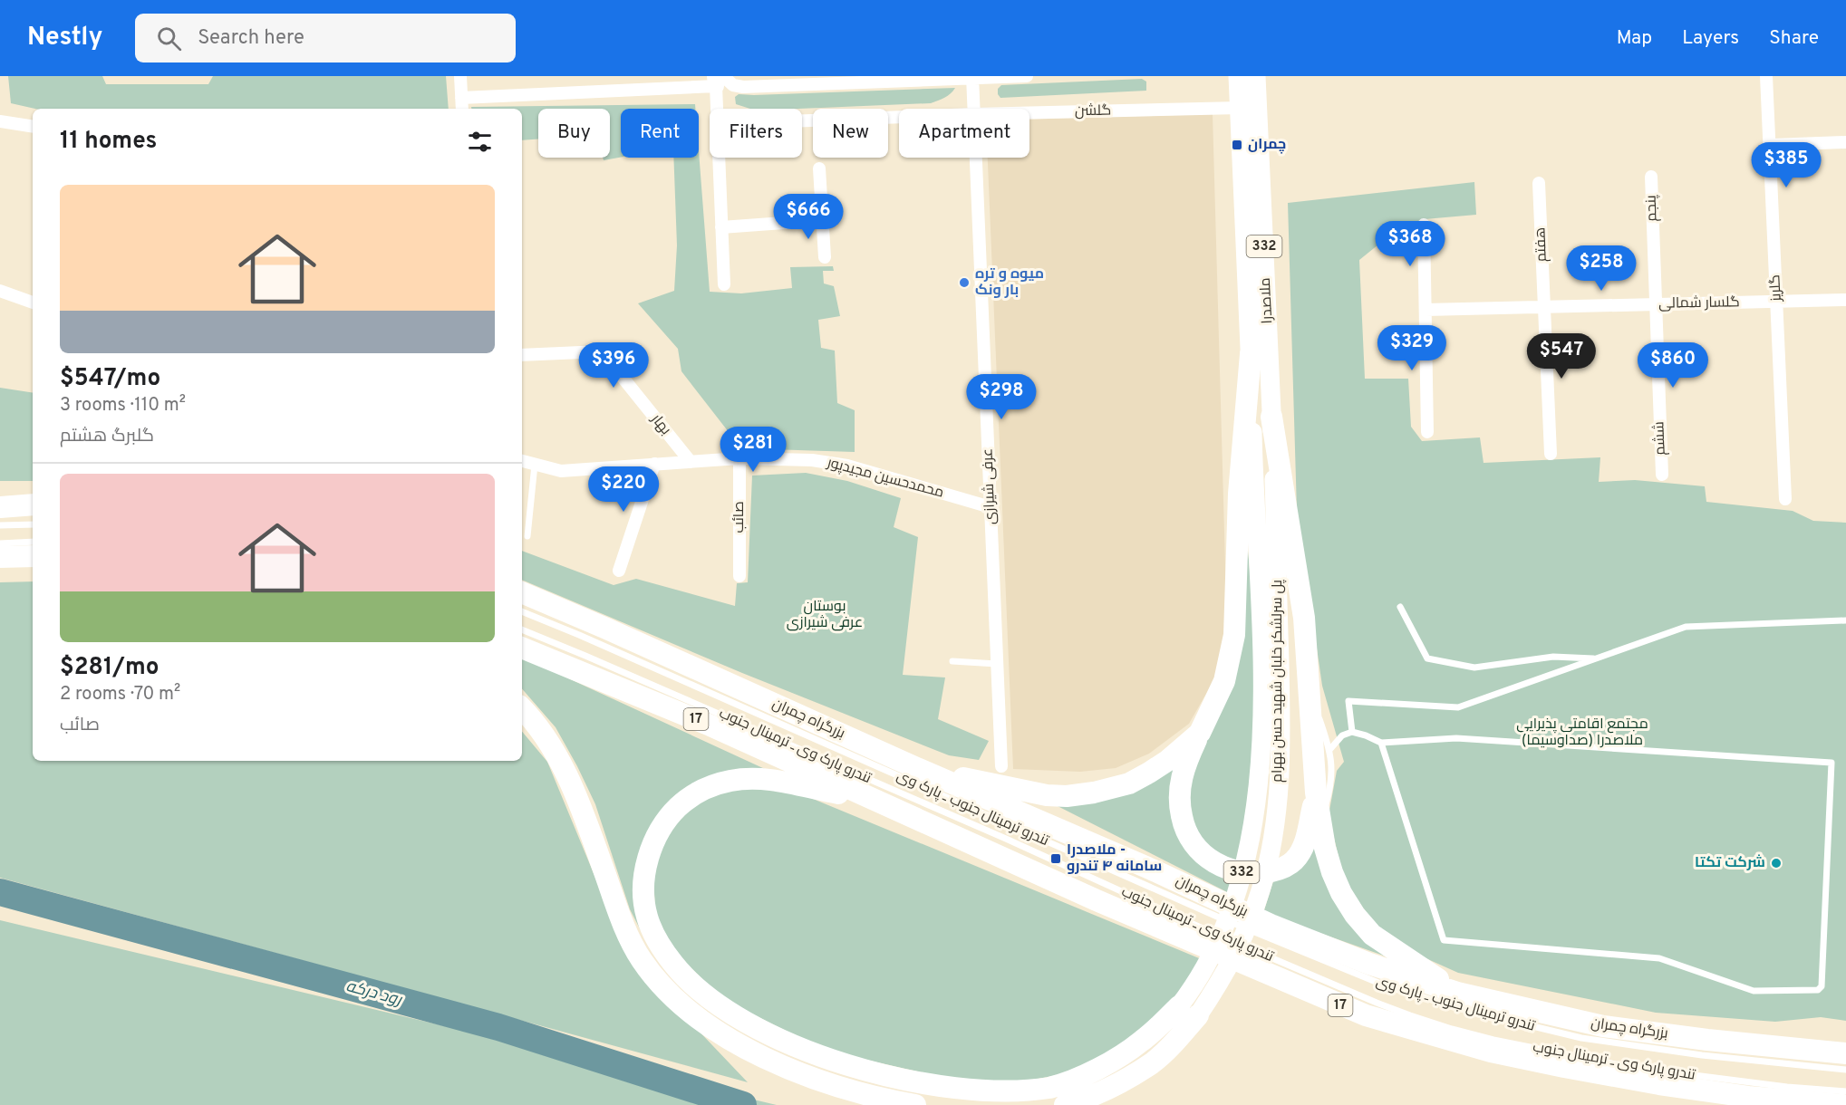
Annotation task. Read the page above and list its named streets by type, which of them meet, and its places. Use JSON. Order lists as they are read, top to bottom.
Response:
{
  "streets": {
    "highway": ["17", "بزرگراه چمران"],
    "main road": ["332", "ملاصدرا", "پل سرلشکر خلبان شهید حسن بهرام"],
    "street": [
      "گلشن",
      "پنجم",
      "هفتم",
      "گلریز",
      "گلسار شمالی",
      "بهار",
      "ششم",
      "محمدحسین مجیدپور",
      "عرفی شیرازی",
      "صائب"
    ],
    "lane": ["تندرو پارک وی ـ ترمینال جنوب", "تندرو ترمینال جنوب ـ پارک وی"]
  },
  "crossings": [
    ["گلشن", "ملاصدرا"],
    ["پنجم", "گلسار شمالی"],
    ["پنجم", "ششم"],
    ["هفتم", "گلسار شمالی"],
    ["گلریز", "گلسار شمالی"],
    ["ملاصدرا", "پل سرلشکر خلبان شهید حسن بهرام"],
    ["گلسار شمالی", "ششم"],
    ["بهار", "محمدحسین مجیدپور"],
    ["محمدحسین مجیدپور", "عرفی شیرازی"],
    ["محمدحسین مجیدپور", "صائب"]
  ],
  "water": ["رود درکه"],
  "parks": ["بوستان عرفی شیرازی", "مجتمع اقامتی پذیرایی ملاصدرا (صداوسیما)"],
  "places": {
    "transit": ["چمران", "ملاصدرا - سامانه ۴ تندرو"],
    "other": ["میوه و تره بار ونک", "شرکت تکتا"]
  },
  "page": {
    "header": "Nestly",
    "search": "Search here",
    "nav": ["Map", "Layers", "Share"],
    "chip": [
      "Buy",
      "Rent",
      "Filters",
      "New",
      "Apartment"
    ],
    "heading": "11 homes",
    "price": [
      "$385",
      "$666",
      "$368",
      "$258",
      "$329",
      "$547",
      "$396",
      "$860",
      "$298",
      "$281",
      "$220"
    ],
    "list": [
      {
        "name": "$547/mo",
        "note": "3 rooms · 110 m² · گلبرگ هشتم"
      },
      {
        "name": "$281/mo",
        "note": "2 rooms · 70 m² · صائب"
      }
    ]
  }
}
